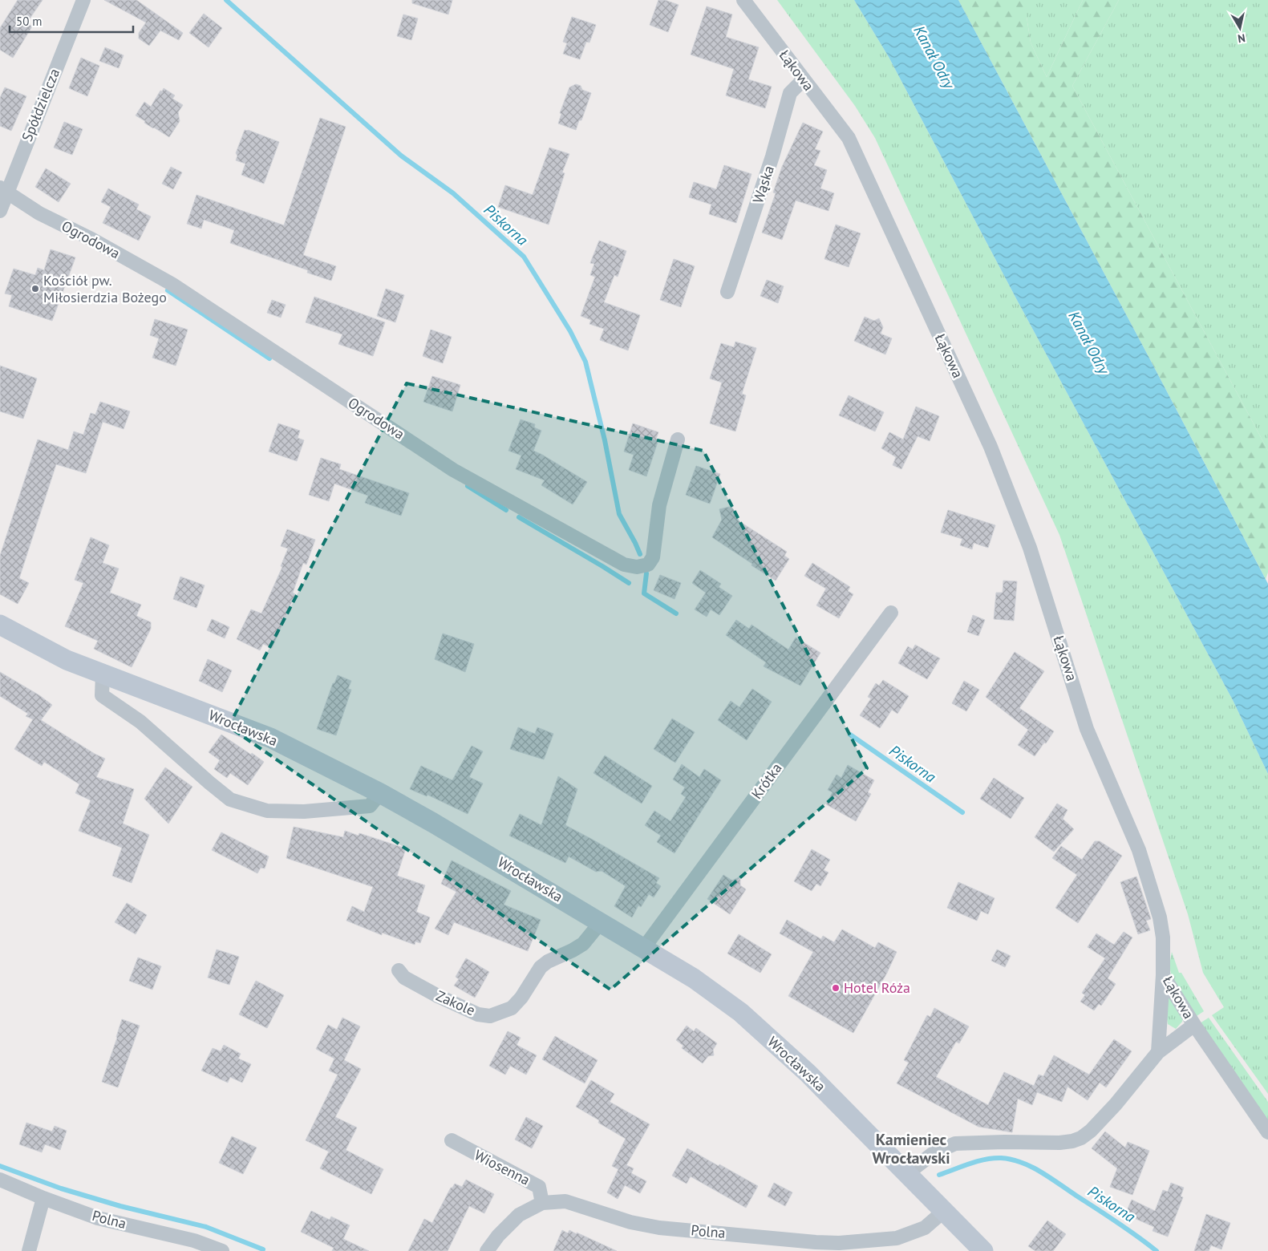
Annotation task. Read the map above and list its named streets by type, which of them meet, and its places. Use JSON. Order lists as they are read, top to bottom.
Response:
{
  "streets": {
    "main road": ["Wrocławska"],
    "street": [
      "Łąkowa",
      "Spółdzielcza",
      "Wąska",
      "Ogrodowa",
      "Krótka",
      "Zakole",
      "Wiosenna",
      "Polna"
    ]
  },
  "crossings": [
    ["Łąkowa", "Wąska"],
    ["Łąkowa", "Wrocławska"],
    ["Spółdzielcza", "Ogrodowa"],
    ["Wrocławska", "Krótka"],
    ["Wrocławska", "Zakole"],
    ["Wrocławska", "Polna"],
    ["Wiosenna", "Polna"]
  ],
  "districts": ["Kamieniec Wrocławski"],
  "water": ["Kanał Odry", "Piskorna"],
  "places": ["Kościół pw. Miłosierdzia Bożego", "Hotel Róża"],
  "scale_bar": "50 m",
  "north": "bottom"
}
